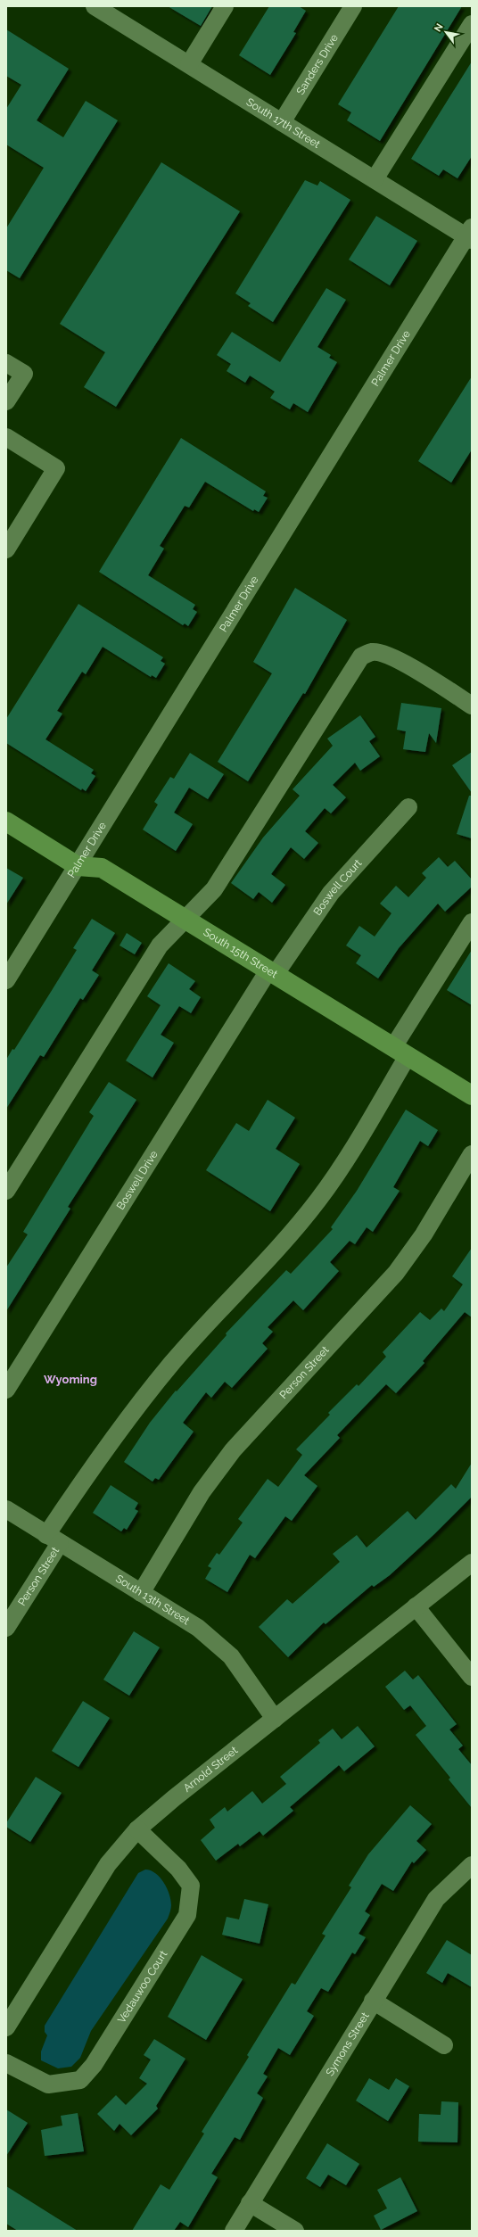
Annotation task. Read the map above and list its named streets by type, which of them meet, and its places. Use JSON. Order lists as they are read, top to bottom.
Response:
{
  "streets": {
    "main road": ["South 15th Street"],
    "street": [
      "Sanders Drive",
      "South 17th Street",
      "Palmer Drive",
      "Boswell Court",
      "Boswell Drive",
      "Person Street",
      "South 13th Street",
      "Arnold Street",
      "Vedauwoo Court",
      "Symons Street"
    ]
  },
  "crossings": [
    ["Sanders Drive", "South 17th Street"],
    ["South 17th Street", "Palmer Drive"],
    ["Palmer Drive", "South 15th Street"],
    ["Boswell Court", "South 15th Street"],
    ["Boswell Court", "Boswell Drive"],
    ["South 15th Street", "Boswell Drive"],
    ["South 15th Street", "Person Street"],
    ["Person Street", "South 13th Street"],
    ["South 13th Street", "Arnold Street"],
    ["Arnold Street", "Vedauwoo Court"]
  ],
  "districts": ["Wyoming"],
  "north": "top left"
}
